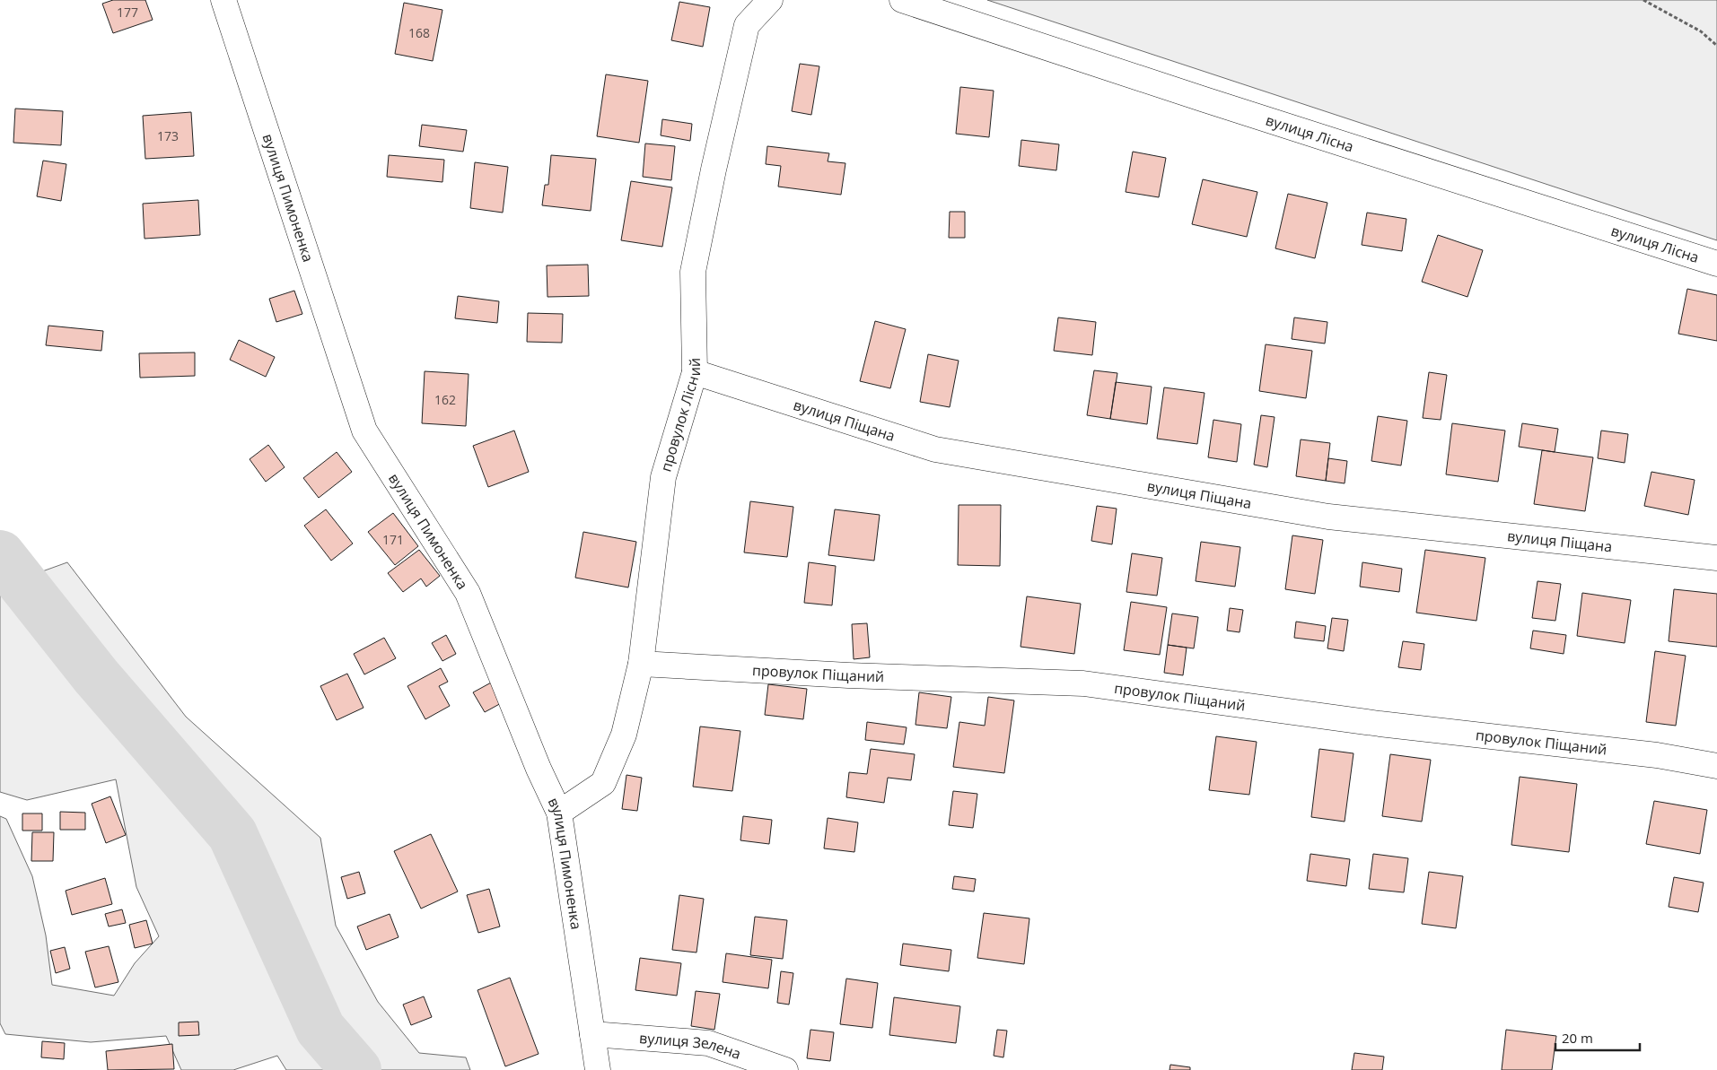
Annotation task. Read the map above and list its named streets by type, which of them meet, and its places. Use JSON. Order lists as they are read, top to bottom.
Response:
{
  "streets": {
    "street": [
      "вулиця Лісна",
      "вулиця Пимоненка",
      "провулок Лісний",
      "вулиця Піщана",
      "провулок Піщаний",
      "вулиця Зелена"
    ]
  },
  "crossings": [
    ["вулиця Пимоненка", "провулок Лісний"],
    ["вулиця Пимоненка", "вулиця Зелена"],
    ["провулок Лісний", "вулиця Піщана"],
    ["провулок Лісний", "провулок Піщаний"]
  ],
  "house_numbers": [
    "177",
    "168",
    "173",
    "162",
    "171"
  ],
  "scale_bar": "20 m"
}
